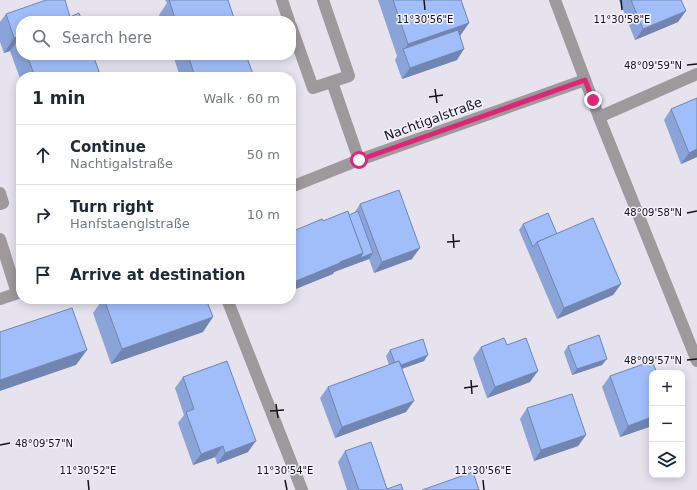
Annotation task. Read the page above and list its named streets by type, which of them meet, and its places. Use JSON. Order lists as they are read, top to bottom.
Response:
{
  "streets": {
    "street": ["Nachtigalstraße"]
  },
  "page": {
    "search": "Search here",
    "heading": ["1 min", "Walk · 60 m"],
    "list": [
      ["Continue", "Nachtigalstraße", "50 m"],
      ["Turn right", "Hanfstaenglstraße", "10 m"],
      "Arrive at destination"
    ],
    "map_buttons": ["+", "−"]
  },
  "coordinates": [
    "11°30'56\"E",
    "11°30'58\"E",
    "48°09'59\"N",
    "48°09'58\"N",
    "48°09'57\"N",
    "11°30'52\"E",
    "11°30'54\"E"
  ]
}
